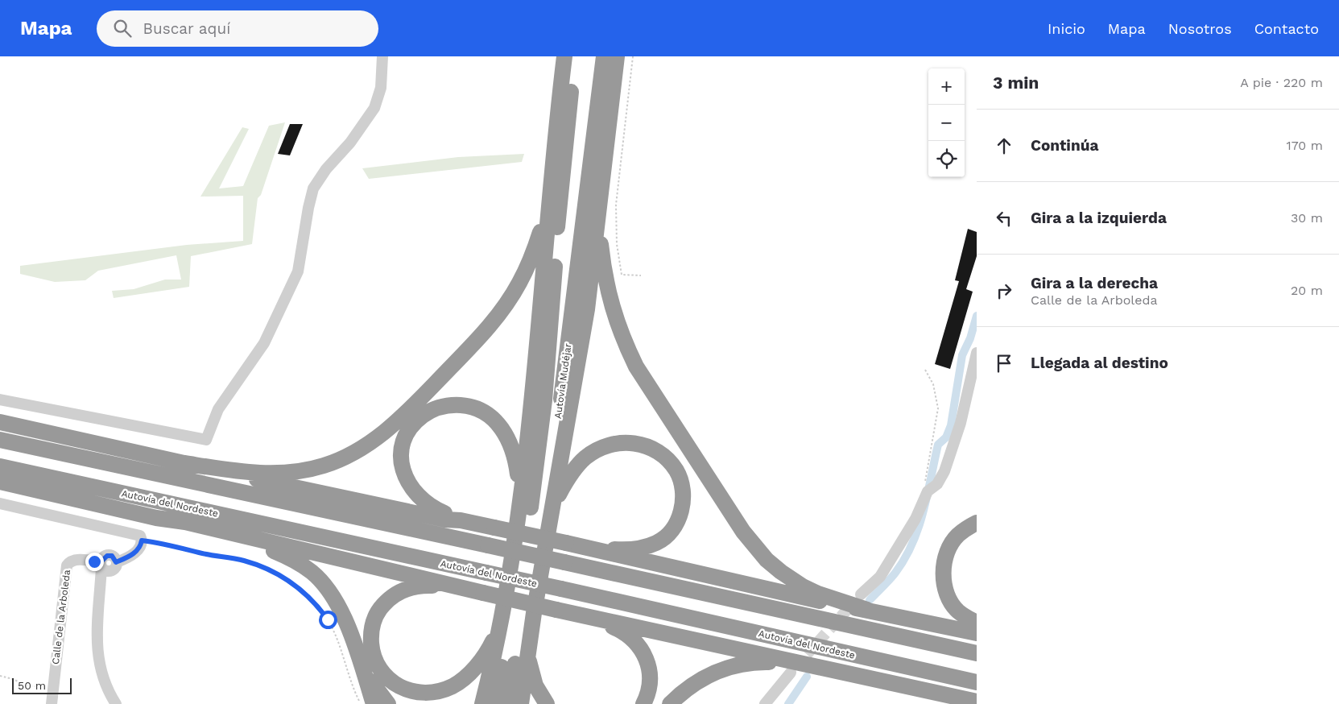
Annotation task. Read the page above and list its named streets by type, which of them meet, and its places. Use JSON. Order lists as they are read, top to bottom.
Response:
{
  "streets": {
    "highway": ["Autovía Mudéjar", "Autovía del Nordeste"],
    "street": ["Calle de la Arboleda"]
  },
  "scale_bar": "50 m",
  "page": {
    "header": "Mapa",
    "search": "Buscar aquí",
    "nav": [
      "Inicio",
      "Mapa",
      "Nosotros",
      "Contacto"
    ],
    "heading": ["3 min", "A pie · 220 m"],
    "map_buttons": ["+", "−"],
    "list": [
      ["Continúa", "170 m"],
      ["Gira a la izquierda", "30 m"],
      ["Gira a la derecha", "Calle de la Arboleda", "20 m"],
      "Llegada al destino"
    ],
    "scale": "50 m"
  }
}
